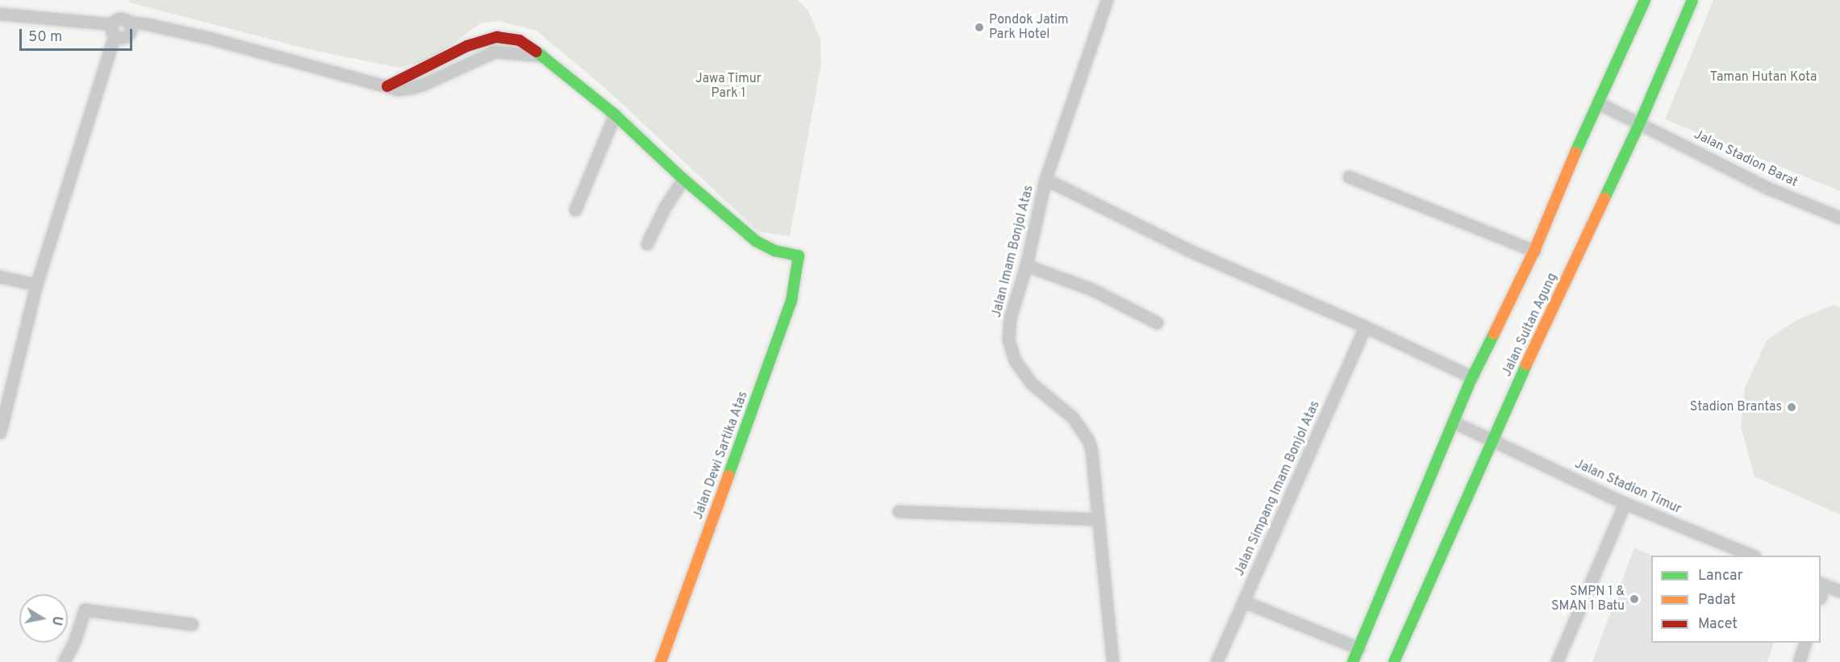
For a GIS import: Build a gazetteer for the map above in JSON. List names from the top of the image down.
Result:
{
  "streets": {
    "main road": ["Jalan Sultan Agung", "Jalan Dewi Sartika Atas"],
    "street": [
      "Jalan Stadion Barat",
      "Jalan Imam Bonjol Atas",
      "Jalan Stadion Timur",
      "Jalan Simpang Imam Bonjol Atas"
    ]
  },
  "crossings": [
    ["Jalan Stadion Barat", "Jalan Sultan Agung"],
    ["Jalan Sultan Agung", "Jalan Stadion Timur"]
  ],
  "parks": ["Taman Hutan Kota", "Jawa Timur Park 1"],
  "places": ["Pondok Jatim Park Hotel", "Stadion Brantas", "SMPN 1 & SMAN 1 Batu"],
  "legend": ["Lancar", "Padat", "Macet"],
  "scale_bar": "50 m",
  "north": "right"
}
